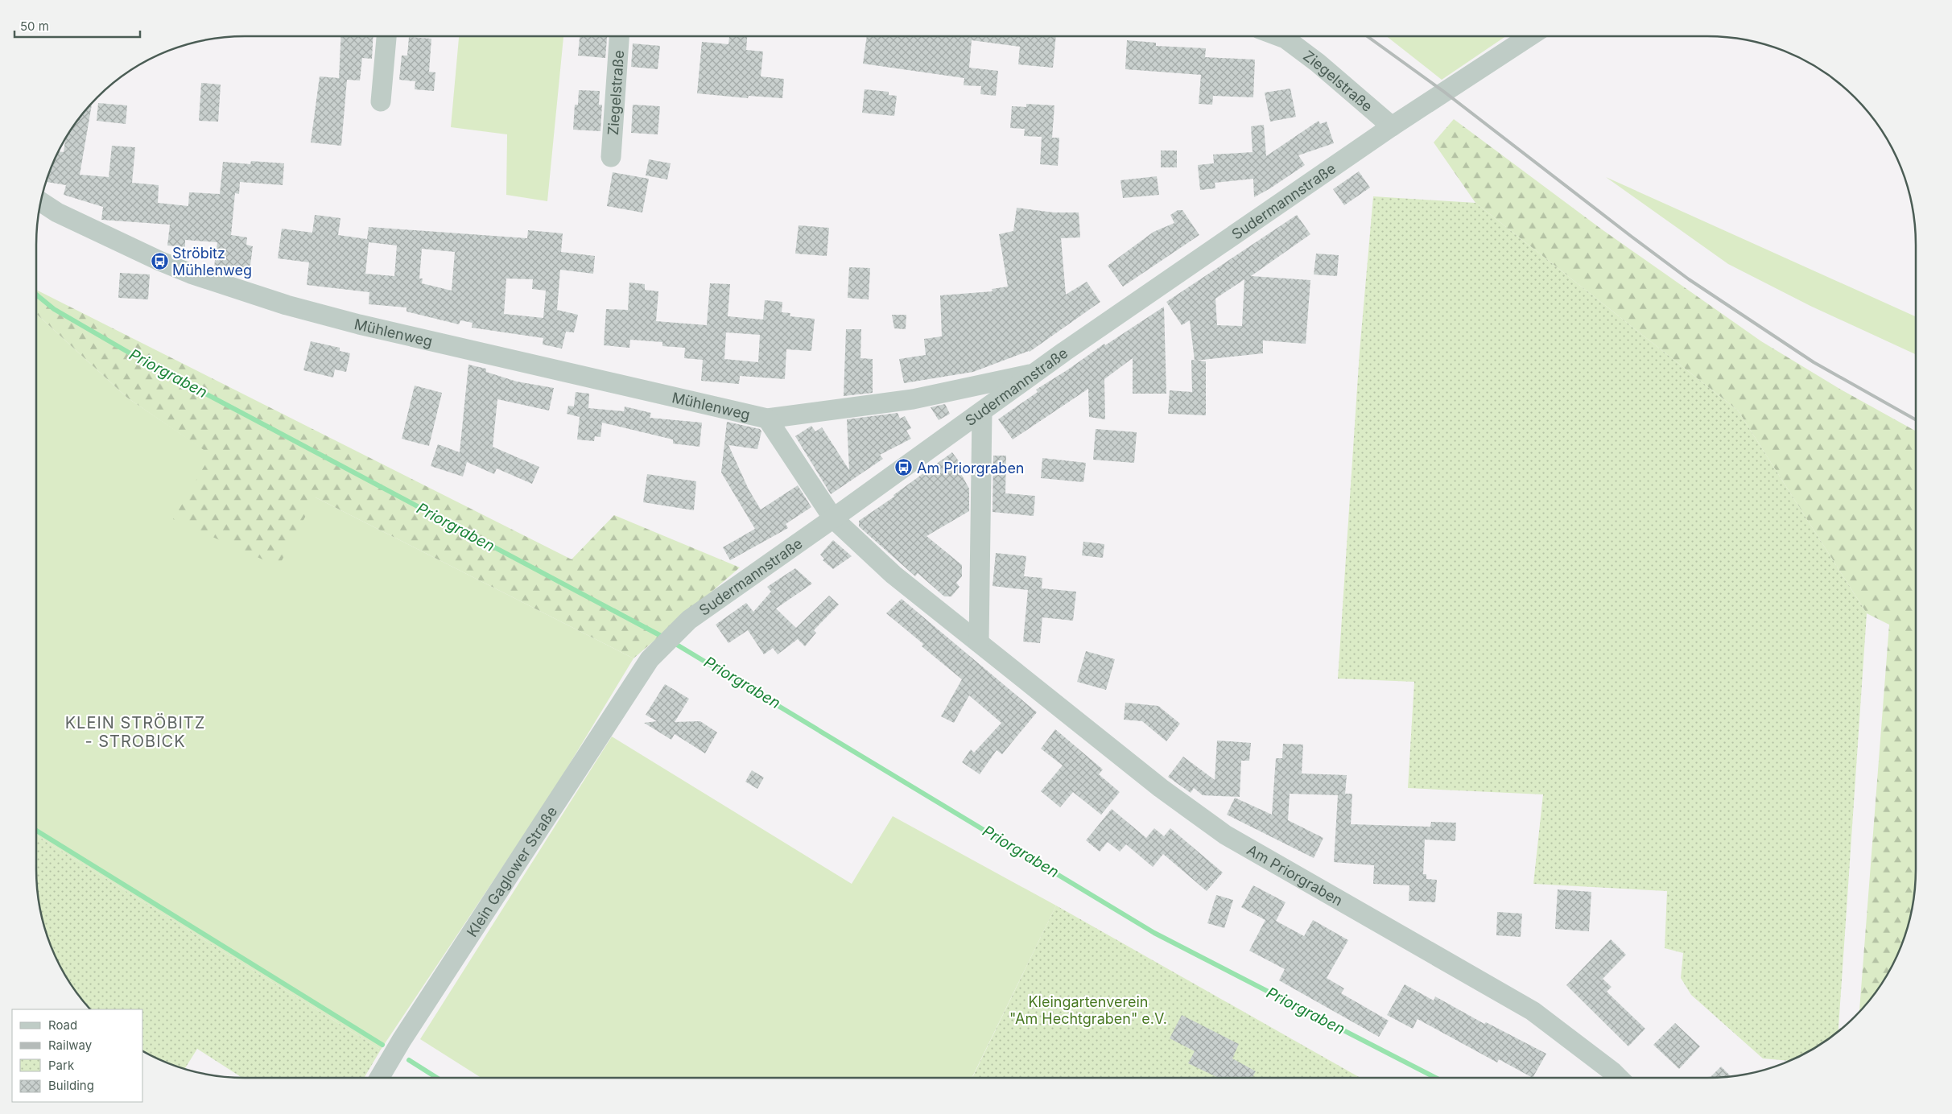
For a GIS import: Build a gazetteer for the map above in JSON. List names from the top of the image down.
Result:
{
  "streets": {
    "street": [
      "Ziegelstraße",
      "Sudermannstraße",
      "Mühlenweg",
      "Klein Gaglower Straße",
      "Am Priorgraben"
    ]
  },
  "crossings": [
    ["Ziegelstraße", "Sudermannstraße"],
    ["Sudermannstraße", "Mühlenweg"],
    ["Sudermannstraße", "Klein Gaglower Straße"],
    ["Sudermannstraße", "Am Priorgraben"],
    ["Mühlenweg", "Am Priorgraben"]
  ],
  "districts": ["KLEIN STRÖBITZ - STROBICK"],
  "water": ["Priorgraben"],
  "parks": ["Kleingartenverein \"Am Hechtgraben\" e.V."],
  "places": {
    "bus stop": ["Ströbitz Mühlenweg", "Am Priorgraben"]
  },
  "legend": [
    "Road",
    "Railway",
    "Park",
    "Building"
  ],
  "scale_bar": "50 m"
}
